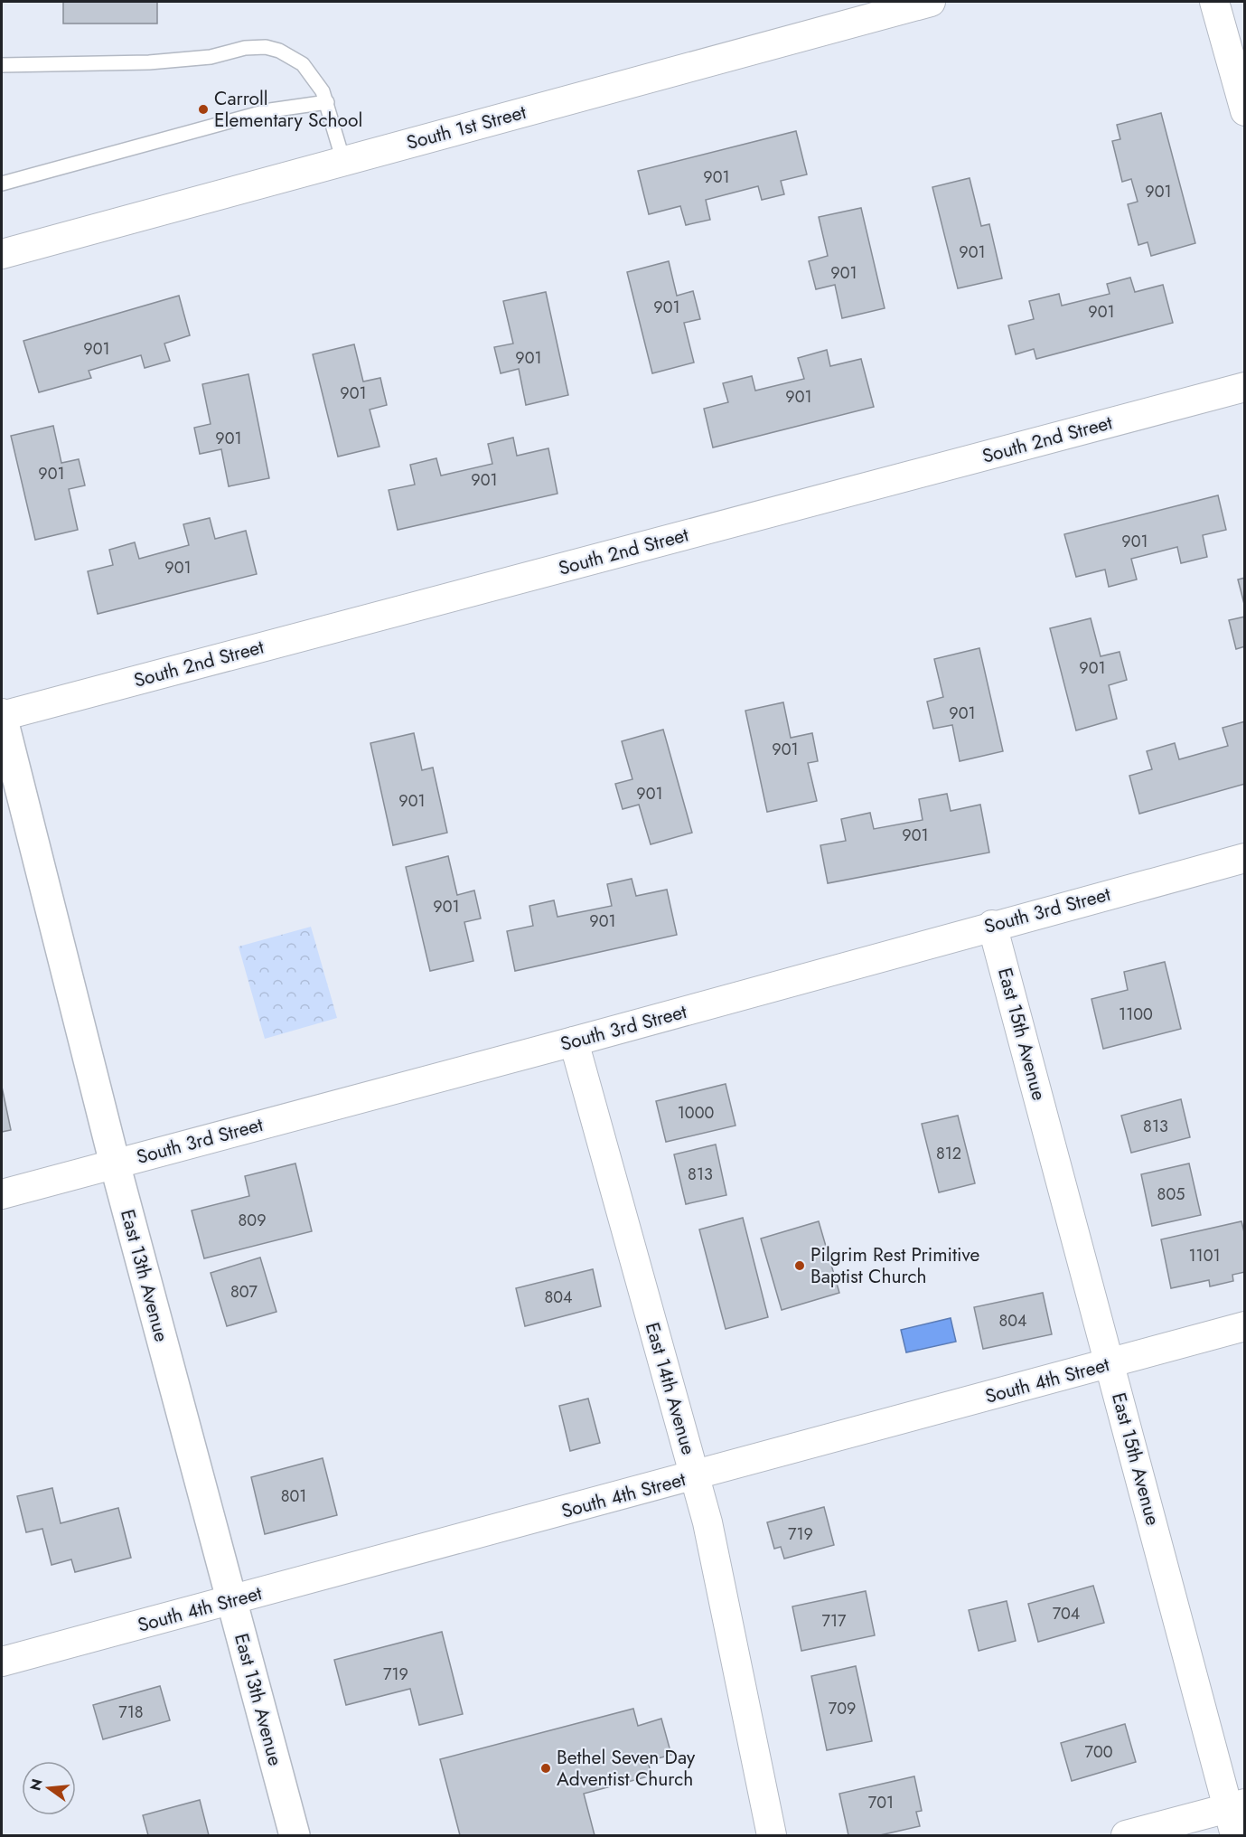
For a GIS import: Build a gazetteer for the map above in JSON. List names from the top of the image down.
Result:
{
  "streets": {
    "street": [
      "South 1st Street",
      "South 2nd Street",
      "South 3rd Street",
      "East 15th Avenue",
      "East 13th Avenue",
      "South 4th Street",
      "East 14th Avenue"
    ]
  },
  "crossings": [
    ["South 2nd Street", "East 13th Avenue"],
    ["South 3rd Street", "East 15th Avenue"],
    ["South 3rd Street", "East 13th Avenue"],
    ["South 3rd Street", "East 14th Avenue"],
    ["East 15th Avenue", "South 4th Street"],
    ["East 13th Avenue", "South 4th Street"],
    ["South 4th Street", "East 14th Avenue"]
  ],
  "places": ["Carroll Elementary School", "Pilgrim Rest Primitive Baptist Church", "Bethel Seven Day Adventist Church"],
  "house_numbers": [
    "901",
    "901",
    "901",
    "901",
    "901",
    "901",
    "901",
    "901",
    "901",
    "901",
    "901",
    "901",
    "901",
    "901",
    "901",
    "901",
    "901",
    "901",
    "901",
    "901",
    "901",
    "901",
    "901",
    "1100",
    "1000",
    "813",
    "812",
    "813",
    "805",
    "809",
    "1101",
    "807",
    "804",
    "804",
    "801",
    "719",
    "704",
    "717",
    "719",
    "709",
    "718",
    "700",
    "701"
  ],
  "north": "left"
}
